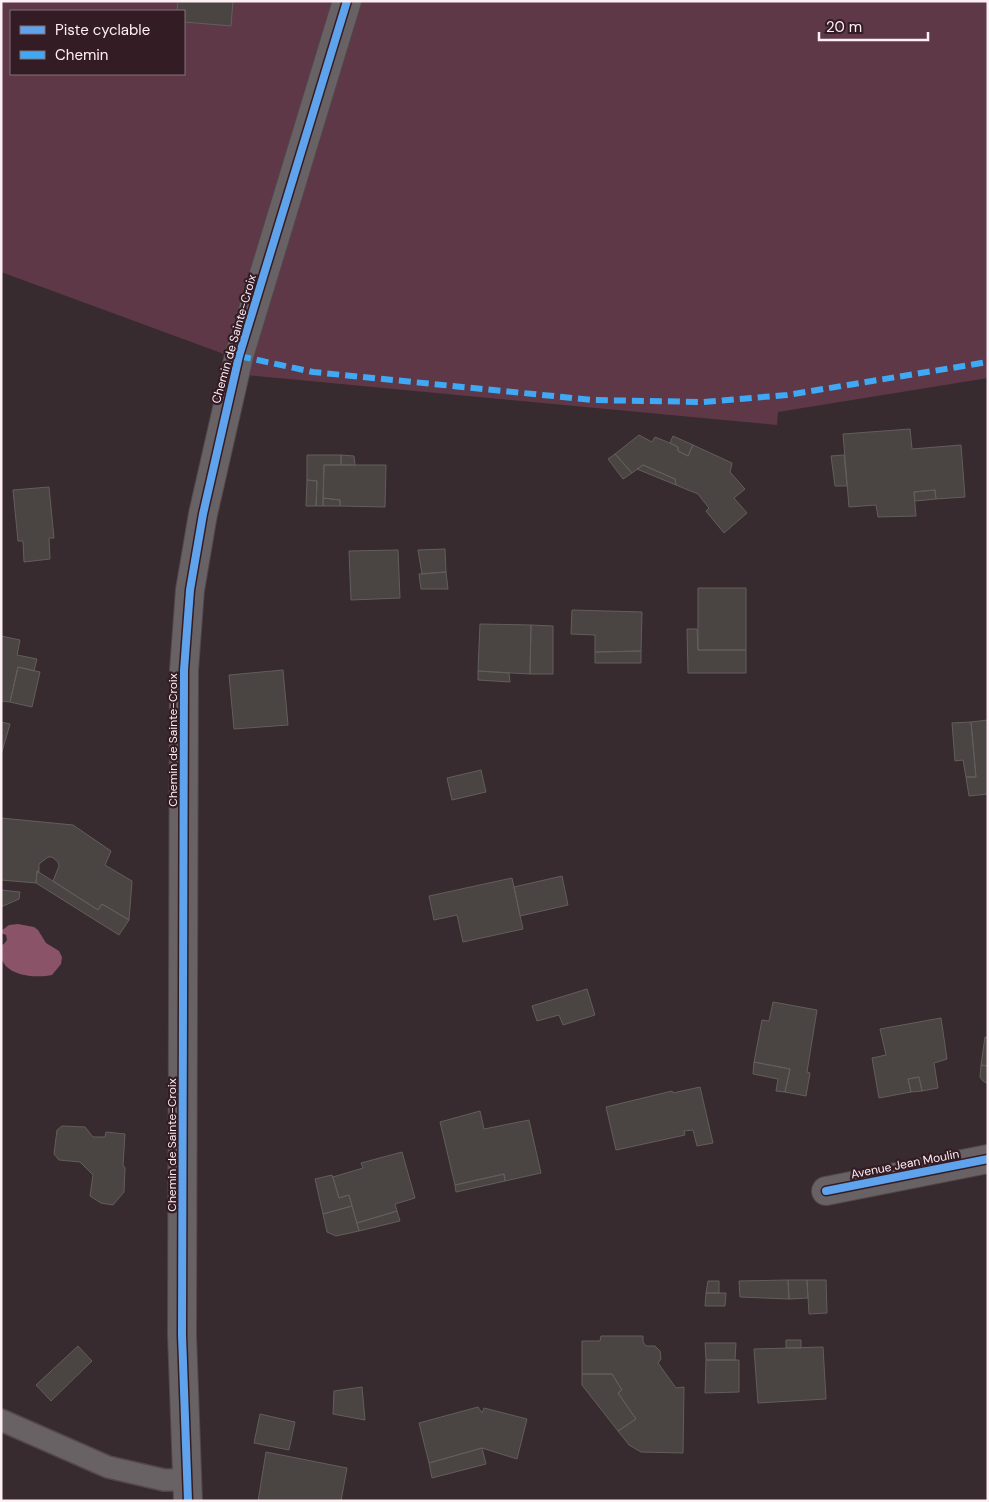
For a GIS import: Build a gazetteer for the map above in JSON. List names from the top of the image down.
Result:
{
  "streets": {
    "street": ["Chemin de Sainte-Croix", "Avenue Jean Moulin"]
  },
  "legend": ["Piste cyclable", "Chemin"],
  "scale_bar": "20 m"
}
